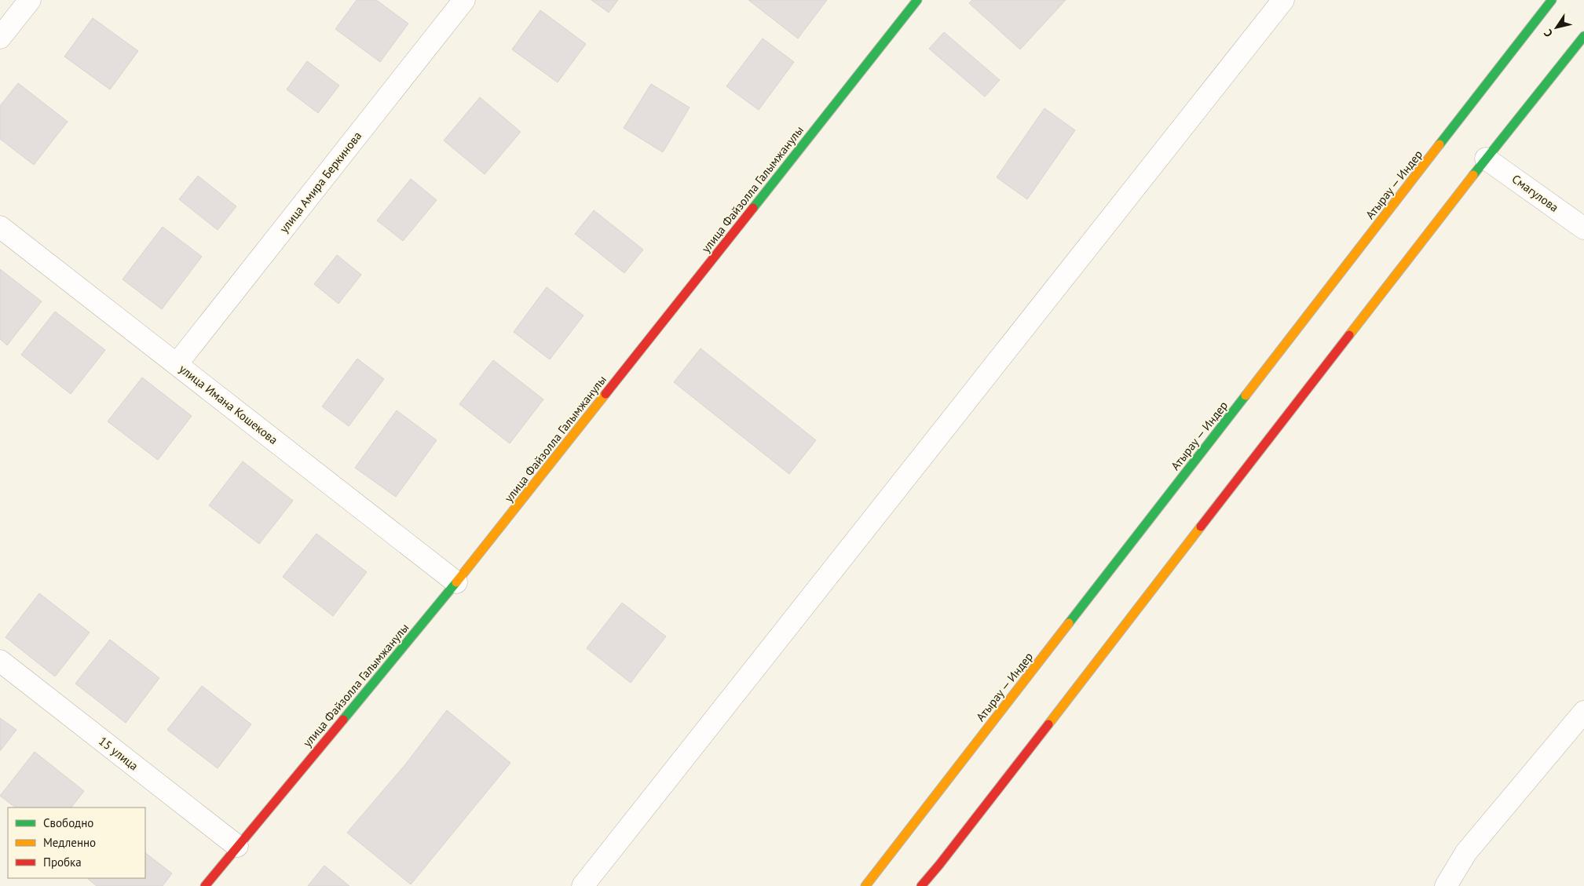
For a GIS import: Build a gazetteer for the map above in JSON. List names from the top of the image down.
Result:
{
  "streets": {
    "main road": ["Атырау — Индер", "улица Файзолла Галымжанулы"],
    "street": [
      "улица Амира Беркинова",
      "Смагулова",
      "улица Имана Кошекова",
      "15 улица"
    ]
  },
  "crossings": [
    ["улица Амира Беркинова", "улица Имана Кошекова"],
    ["улица Файзолла Галымжанулы", "улица Имана Кошекова"],
    ["улица Файзолла Галымжанулы", "15 улица"]
  ],
  "legend": ["Свободно", "Медленно", "Пробка"],
  "north": "bottom left"
}
